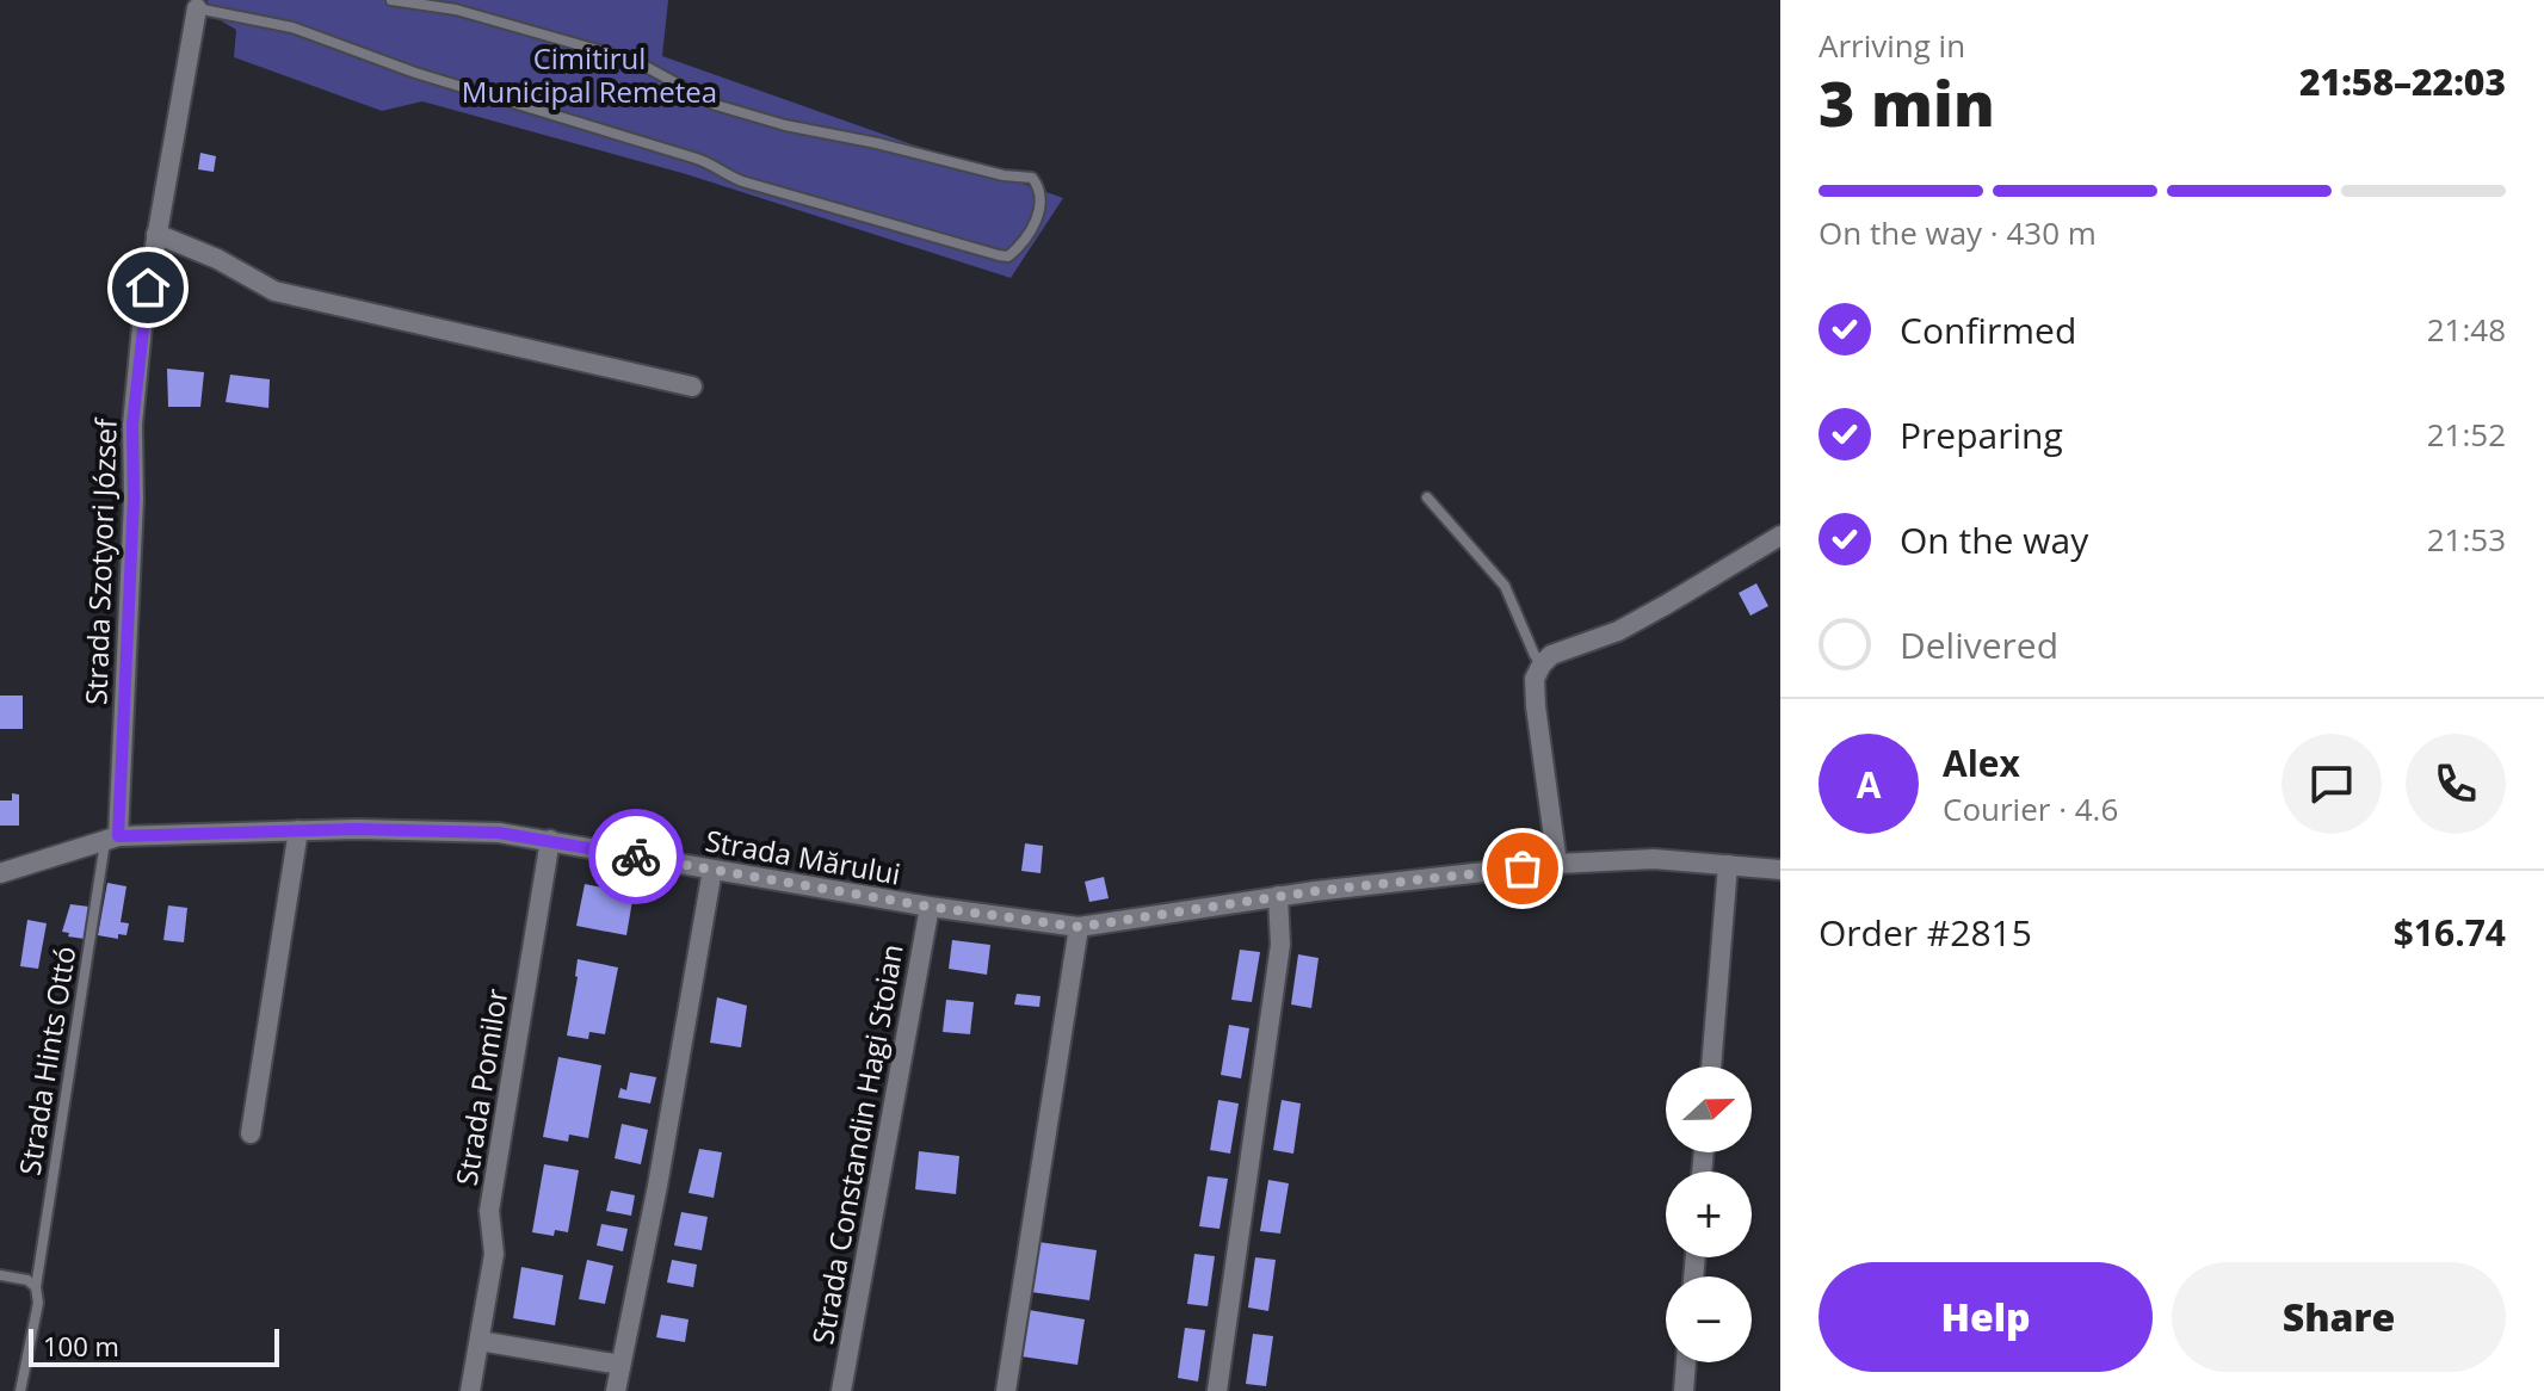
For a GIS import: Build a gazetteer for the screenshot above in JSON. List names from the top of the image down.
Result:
{
  "streets": {
    "street": [
      "Strada Szotyori József",
      "Strada Mărului",
      "Strada Pomilor",
      "Strada Constandin Hagi Stoian"
    ],
    "lane": ["Strada Hints Ottó"]
  },
  "crossings": [
    ["Strada Szotyori József", "Strada Mărului"],
    ["Strada Szotyori József", "Strada Hints Ottó"],
    ["Strada Mărului", "Strada Hints Ottó"],
    ["Strada Mărului", "Strada Pomilor"],
    ["Strada Mărului", "Strada Constandin Hagi Stoian"]
  ],
  "parks": ["Cimitirul Municipal Remetea"],
  "scale_bar": "100 m",
  "north": "right",
  "page": {
    "heading": ["3 min", "Arriving in", "21:58–22:03"],
    "panel": [
      "Alex",
      "Courier · 4.6",
      "Order #2815",
      "$16.74"
    ],
    "bar": "On the way · 430 m",
    "list": [
      ["Confirmed", "21:48"],
      ["Preparing", "21:52"],
      ["On the way", "21:53"],
      "Delivered"
    ],
    "round": "A",
    "map_buttons": ["+", "−"],
    "buttons": ["Help", "Share"],
    "scale": "100 m"
  }
}
